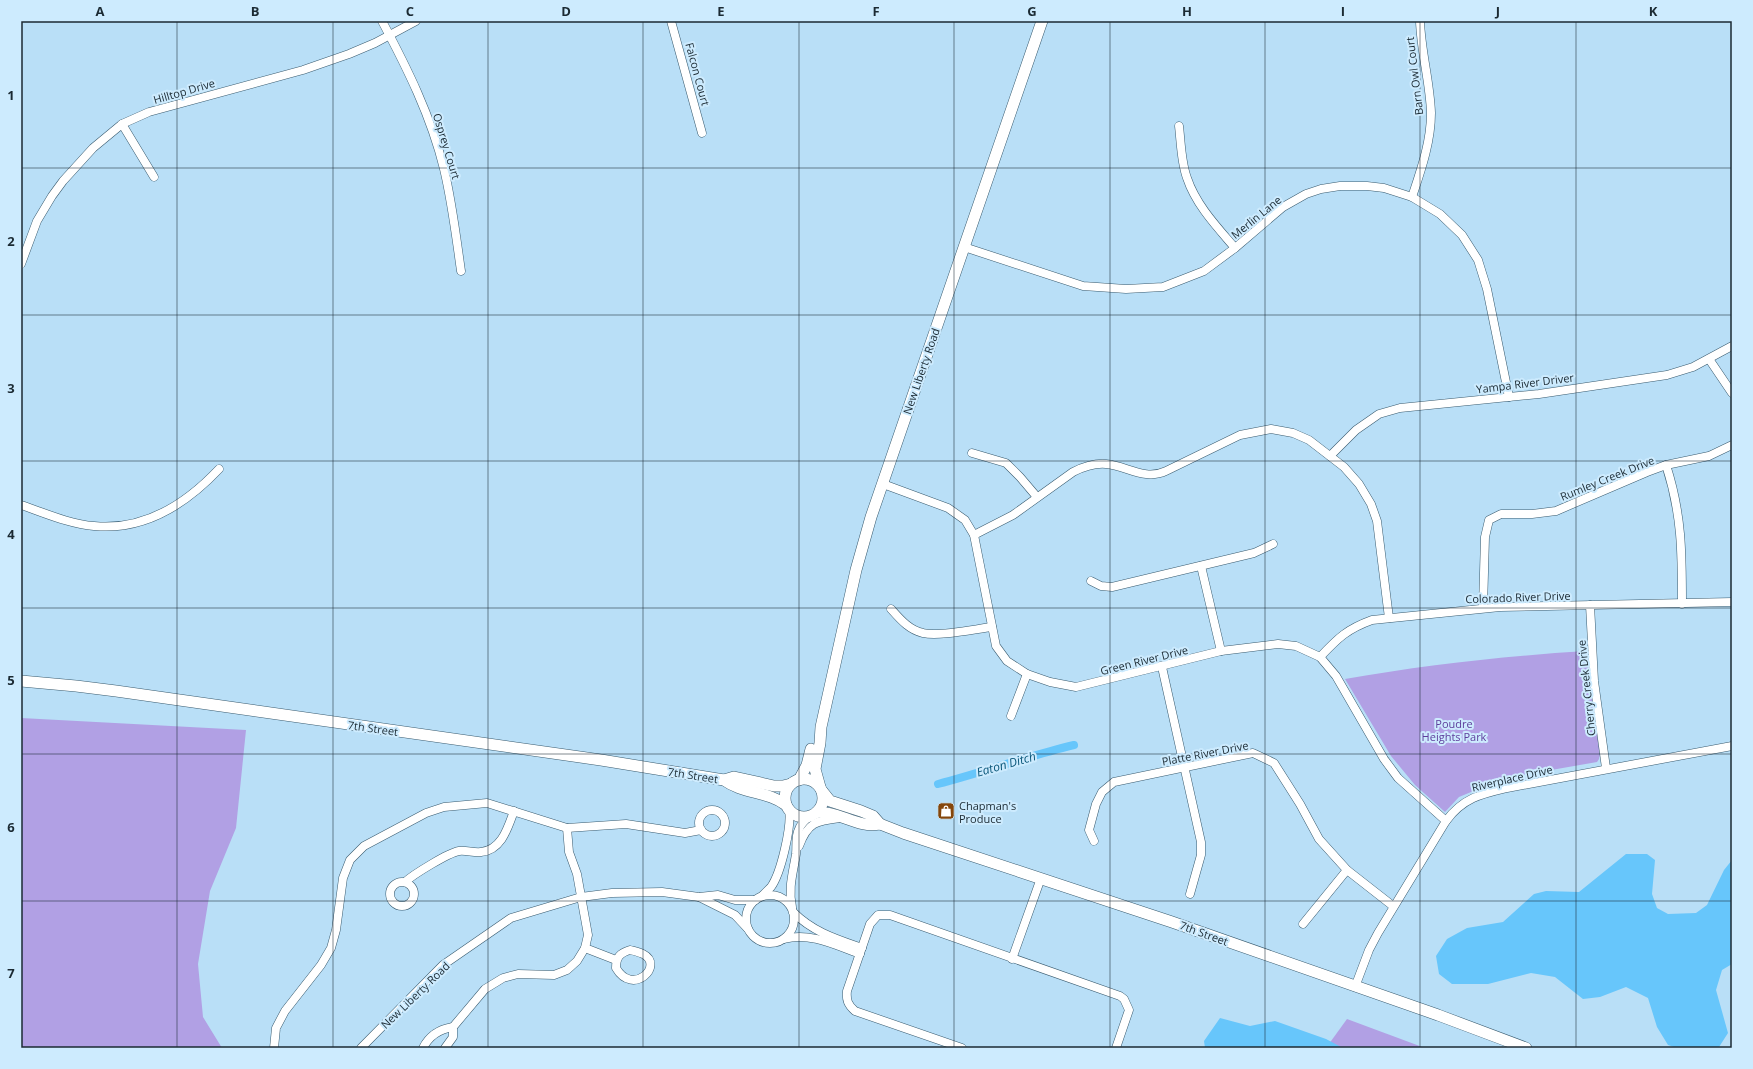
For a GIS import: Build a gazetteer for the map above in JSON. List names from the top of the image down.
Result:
{
  "streets": {
    "street": [
      "Falcon Court",
      "Barn Owl Court",
      "Hilltop Drive",
      "Osprey Court",
      "Merlin Lane",
      "New Liberty Road",
      "Yampa River Driver",
      "Rumley Creek Drive",
      "Colorado River Drive",
      "Green River Drive",
      "Cherry Creek Drive",
      "7th Street",
      "Platte River Drive",
      "Riverplace Drive"
    ]
  },
  "crossings": [
    ["Barn Owl Court", "Merlin Lane"],
    ["Hilltop Drive", "Osprey Court"],
    ["Merlin Lane", "New Liberty Road"],
    ["Merlin Lane", "Yampa River Driver"],
    ["New Liberty Road", "Green River Drive"],
    ["New Liberty Road", "7th Street"],
    ["Rumley Creek Drive", "Colorado River Drive"],
    ["Colorado River Drive", "Green River Drive"],
    ["Colorado River Drive", "Cherry Creek Drive"],
    ["Green River Drive", "Riverplace Drive"],
    ["Cherry Creek Drive", "Riverplace Drive"],
    ["7th Street", "Riverplace Drive"],
    ["Platte River Drive", "Riverplace Drive"]
  ],
  "water": ["Eaton Ditch"],
  "parks": ["Poudre Heights Park"],
  "places": {
    "shop": ["Chapman's Produce"]
  },
  "grid": {
    "columns": [
      "A",
      "B",
      "C",
      "D",
      "E",
      "F",
      "G",
      "H",
      "I",
      "J",
      "K"
    ],
    "rows": [
      "1",
      "2",
      "3",
      "4",
      "5",
      "6",
      "7"
    ]
  }
}
